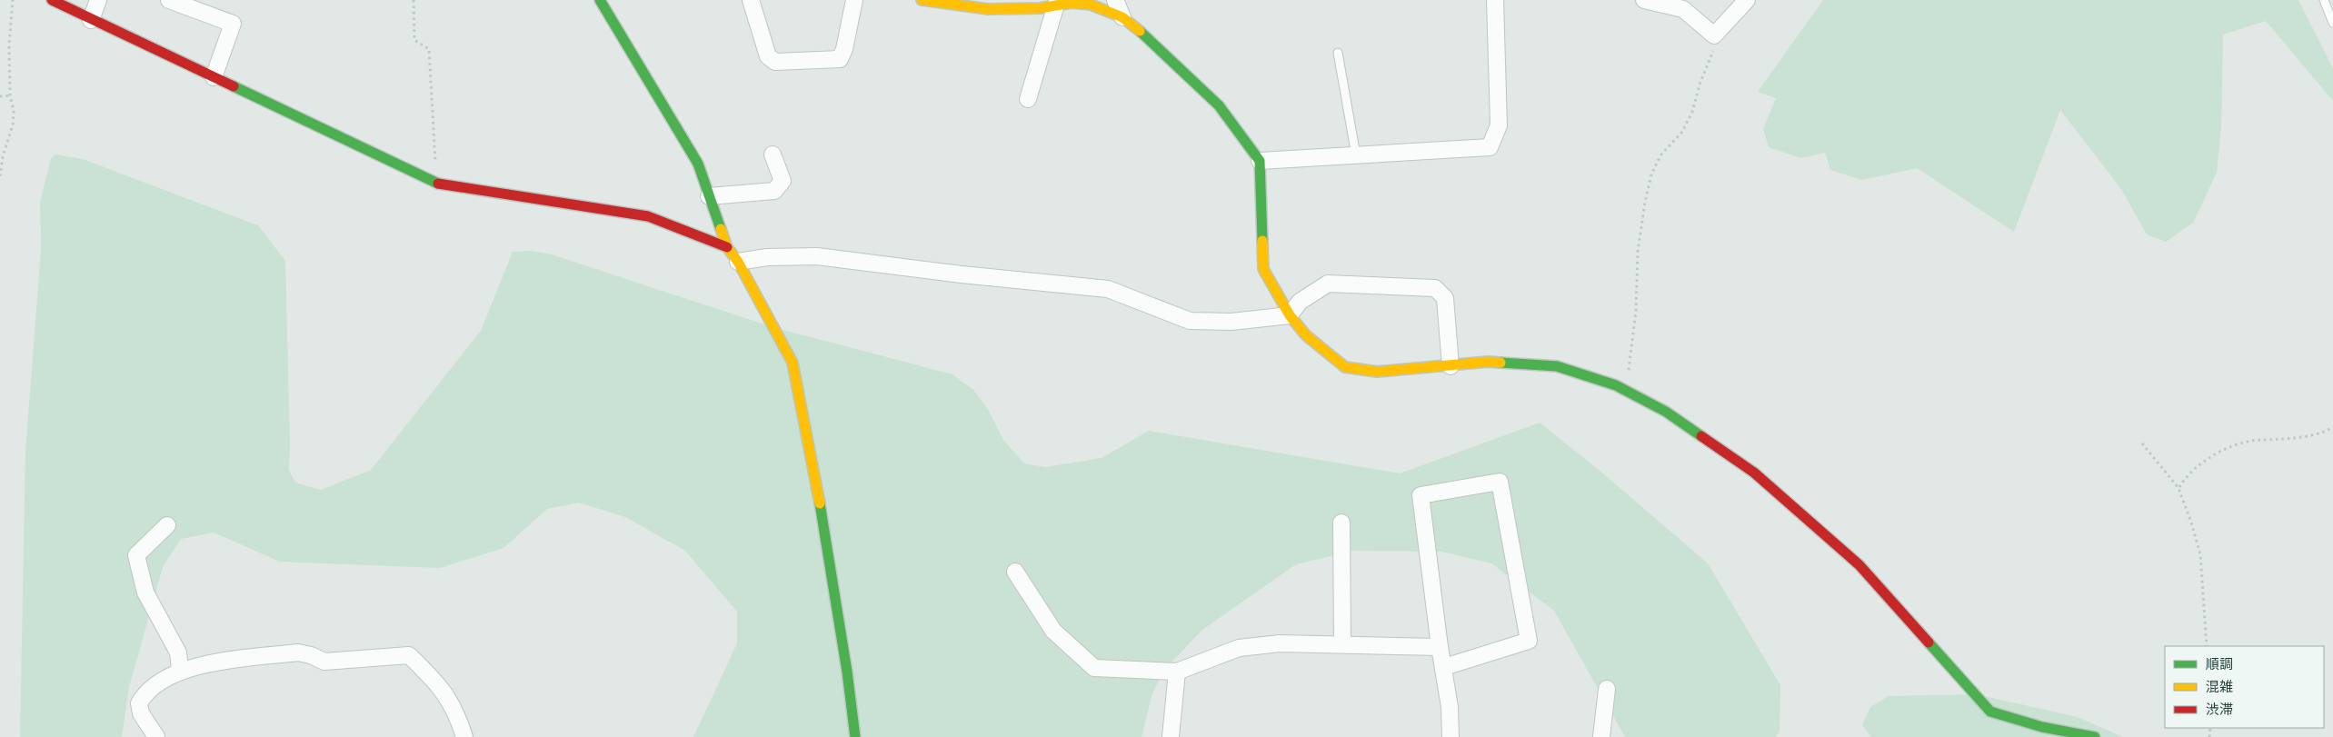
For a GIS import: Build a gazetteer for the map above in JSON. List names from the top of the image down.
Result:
{
  "legend": ["順調", "混雑", "渋滞"]
}
